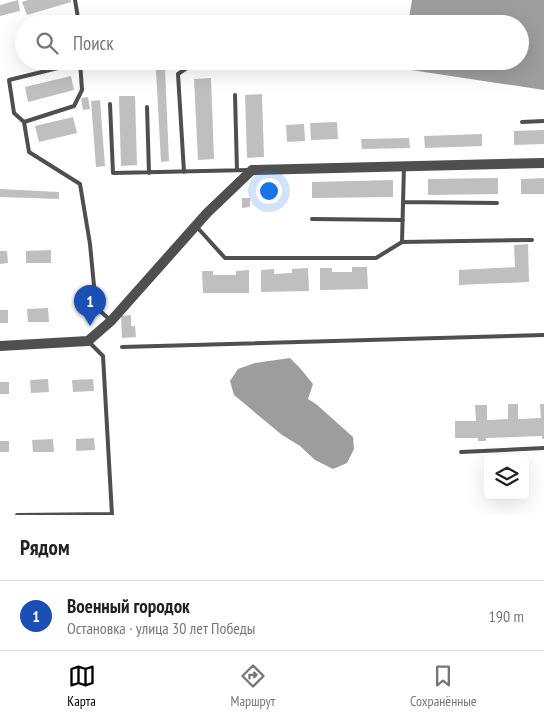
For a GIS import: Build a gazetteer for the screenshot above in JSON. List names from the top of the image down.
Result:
{
  "page": {
    "search": "Поиск",
    "pins": "1",
    "heading": "Рядом",
    "list": [
      {
        "mark": "1",
        "name": "Военный городок",
        "note": "Остановка · улица 30 лет Победы",
        "value": "190 m"
      }
    ],
    "nav": ["Карта", "Маршрут", "Сохранённые"]
  }
}
